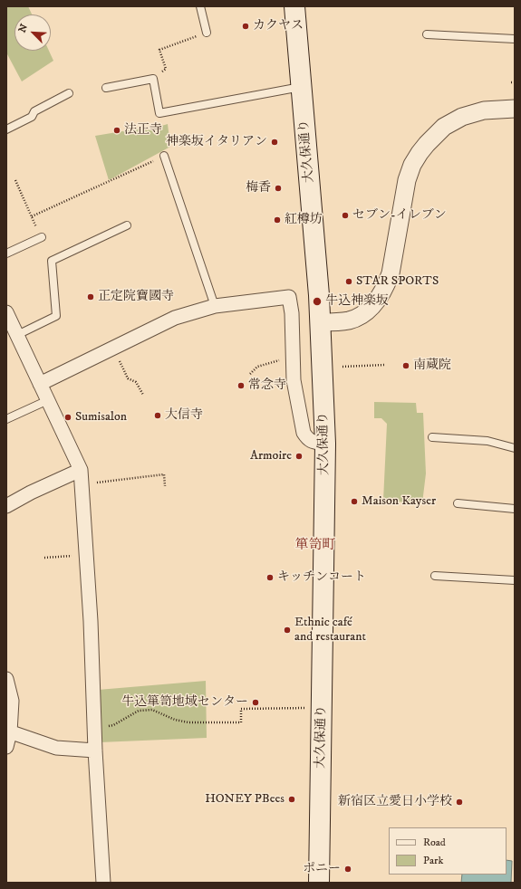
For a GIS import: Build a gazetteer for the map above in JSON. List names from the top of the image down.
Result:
{
  "streets": {
    "main road": ["大久保通り"]
  },
  "districts": ["箪笥町"],
  "places": [
    "カクヤス",
    "法正寺",
    "神楽坂イタリアン",
    "梅香",
    "セブン-イレブン",
    "紅樽坊",
    "STAR SPORTS",
    "正定院寶國寺",
    "牛込神楽坂",
    "南蔵院",
    "常念寺",
    "大信寺",
    "Sumisalon",
    "Armoire",
    "Maison Kayser",
    "キッチンコート",
    "Ethnic café and restaurant",
    "牛込箪笥地域センター",
    "HONEY PBees",
    "新宿区立愛日小学校",
    "ポニー"
  ],
  "legend": ["Road", "Park"],
  "north": "top left"
}
